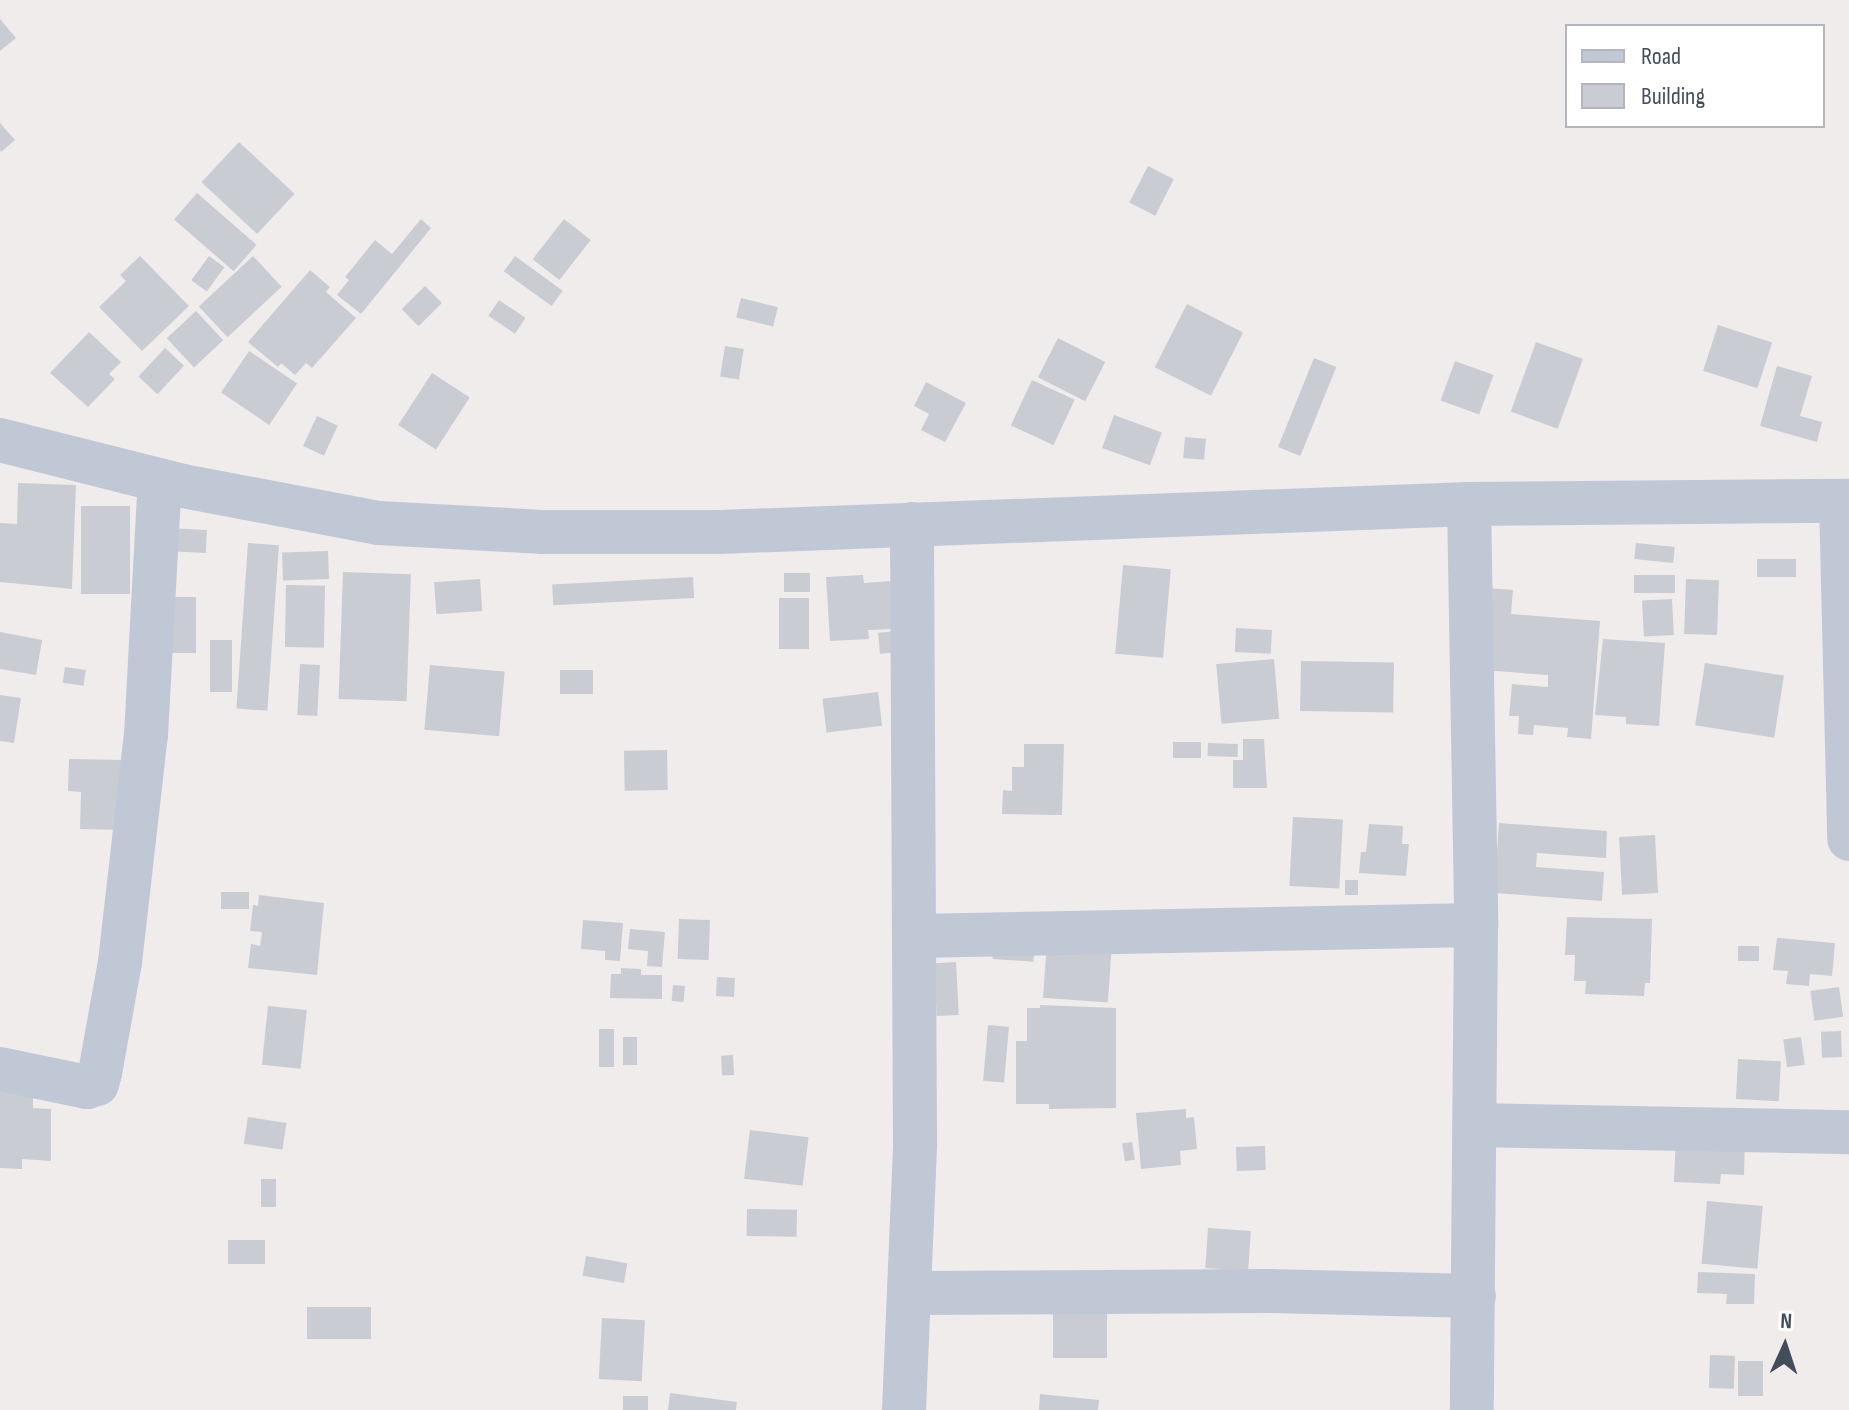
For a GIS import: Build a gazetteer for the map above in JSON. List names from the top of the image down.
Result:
{
  "legend": ["Road", "Building"],
  "north": "top"
}
